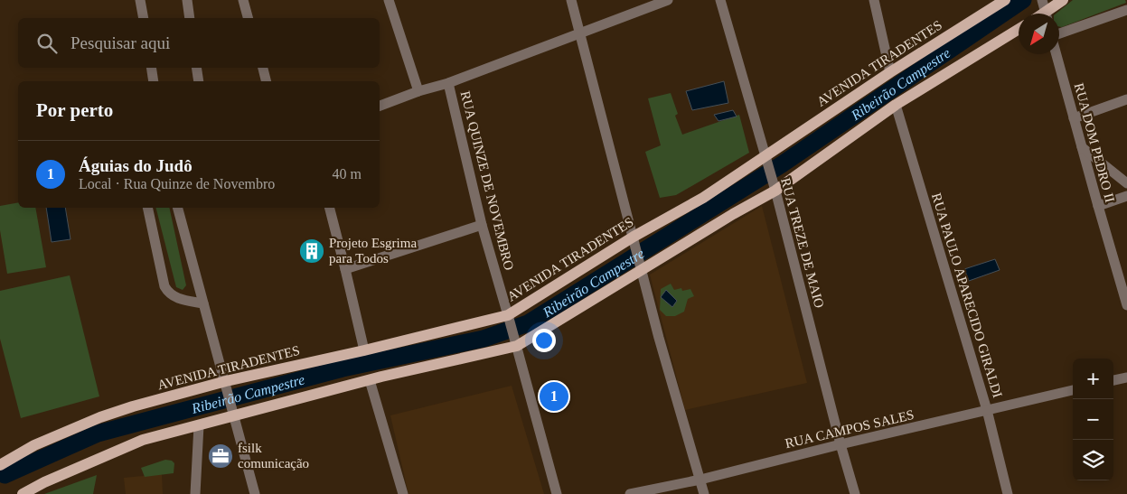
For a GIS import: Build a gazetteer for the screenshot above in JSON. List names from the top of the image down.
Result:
{
  "streets": {
    "main road": ["AVENIDA TIRADENTES"],
    "street": [
      "RUA DOM PEDRO II",
      "RUA QUINZE DE NOVEMBRO",
      "RUA TREZE DE MAIO",
      "RUA PAULO APARECIDO GIRALDI",
      "RUA CAMPOS SALES"
    ]
  },
  "crossings": [
    ["AVENIDA TIRADENTES", "RUA QUINZE DE NOVEMBRO"],
    ["AVENIDA TIRADENTES", "RUA TREZE DE MAIO"],
    ["RUA TREZE DE MAIO", "RUA CAMPOS SALES"],
    ["RUA PAULO APARECIDO GIRALDI", "RUA CAMPOS SALES"]
  ],
  "water": ["Ribeirão Campestre"],
  "places": {
    "building": ["Projeto Esgrima para Todos"],
    "office": ["fsilk comunicação"]
  },
  "north": "bottom left",
  "page": {
    "search": "Pesquisar aqui",
    "heading": "Por perto",
    "list": [
      {
        "mark": "1",
        "name": "Águias do Judô",
        "note": "Local · Rua Quinze de Novembro",
        "value": "40 m"
      }
    ],
    "map_buttons": ["+", "−"],
    "pins": "1"
  }
}
